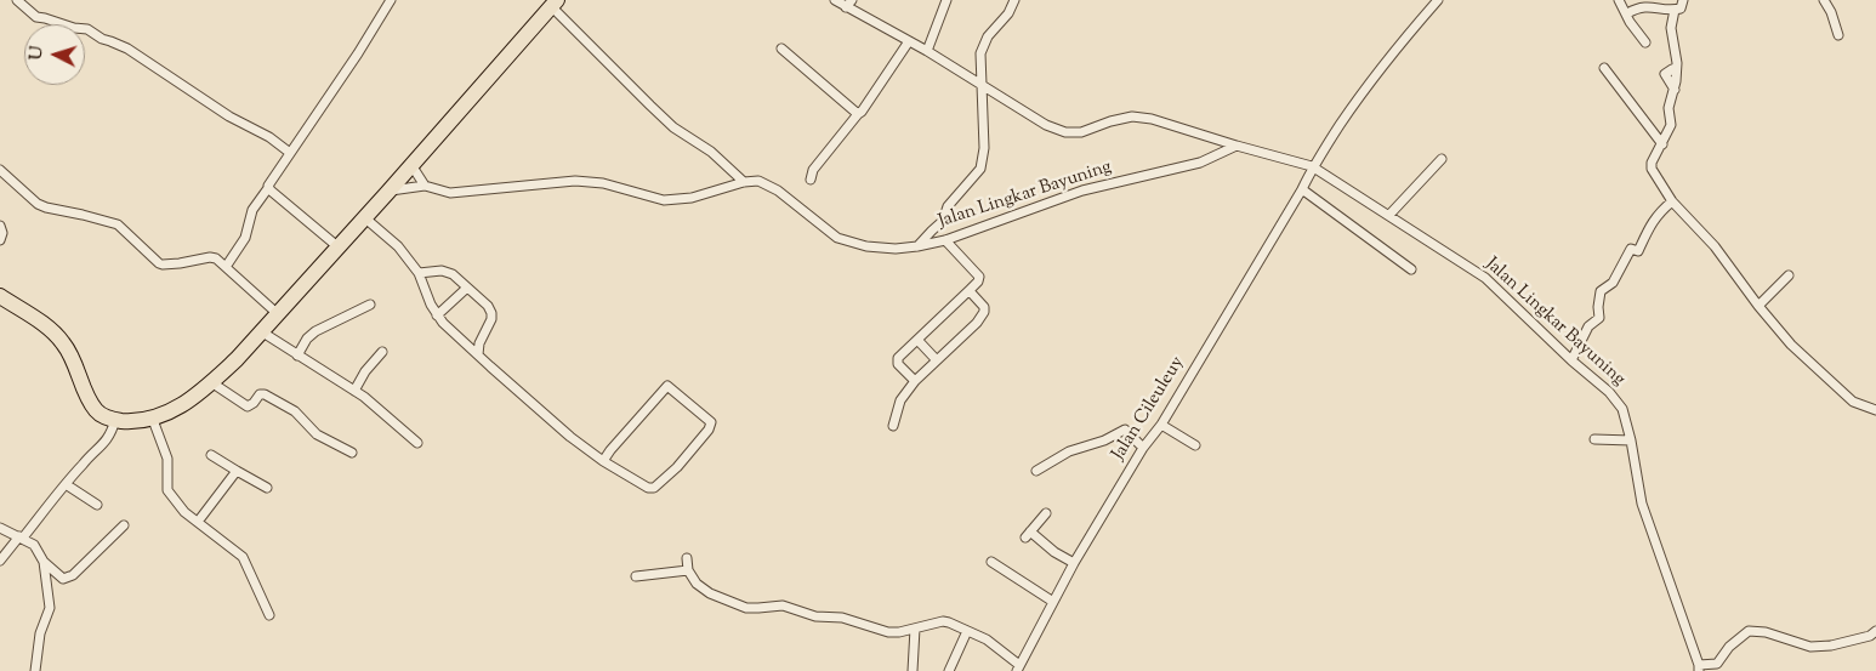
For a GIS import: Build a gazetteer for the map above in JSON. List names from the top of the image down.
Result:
{
  "streets": {
    "street": ["Jalan Lingkar Bayuning", "Jalan Cileuleuy"]
  },
  "crossings": [
    ["Jalan Lingkar Bayuning", "Jalan Cileuleuy"]
  ],
  "north": "left"
}
